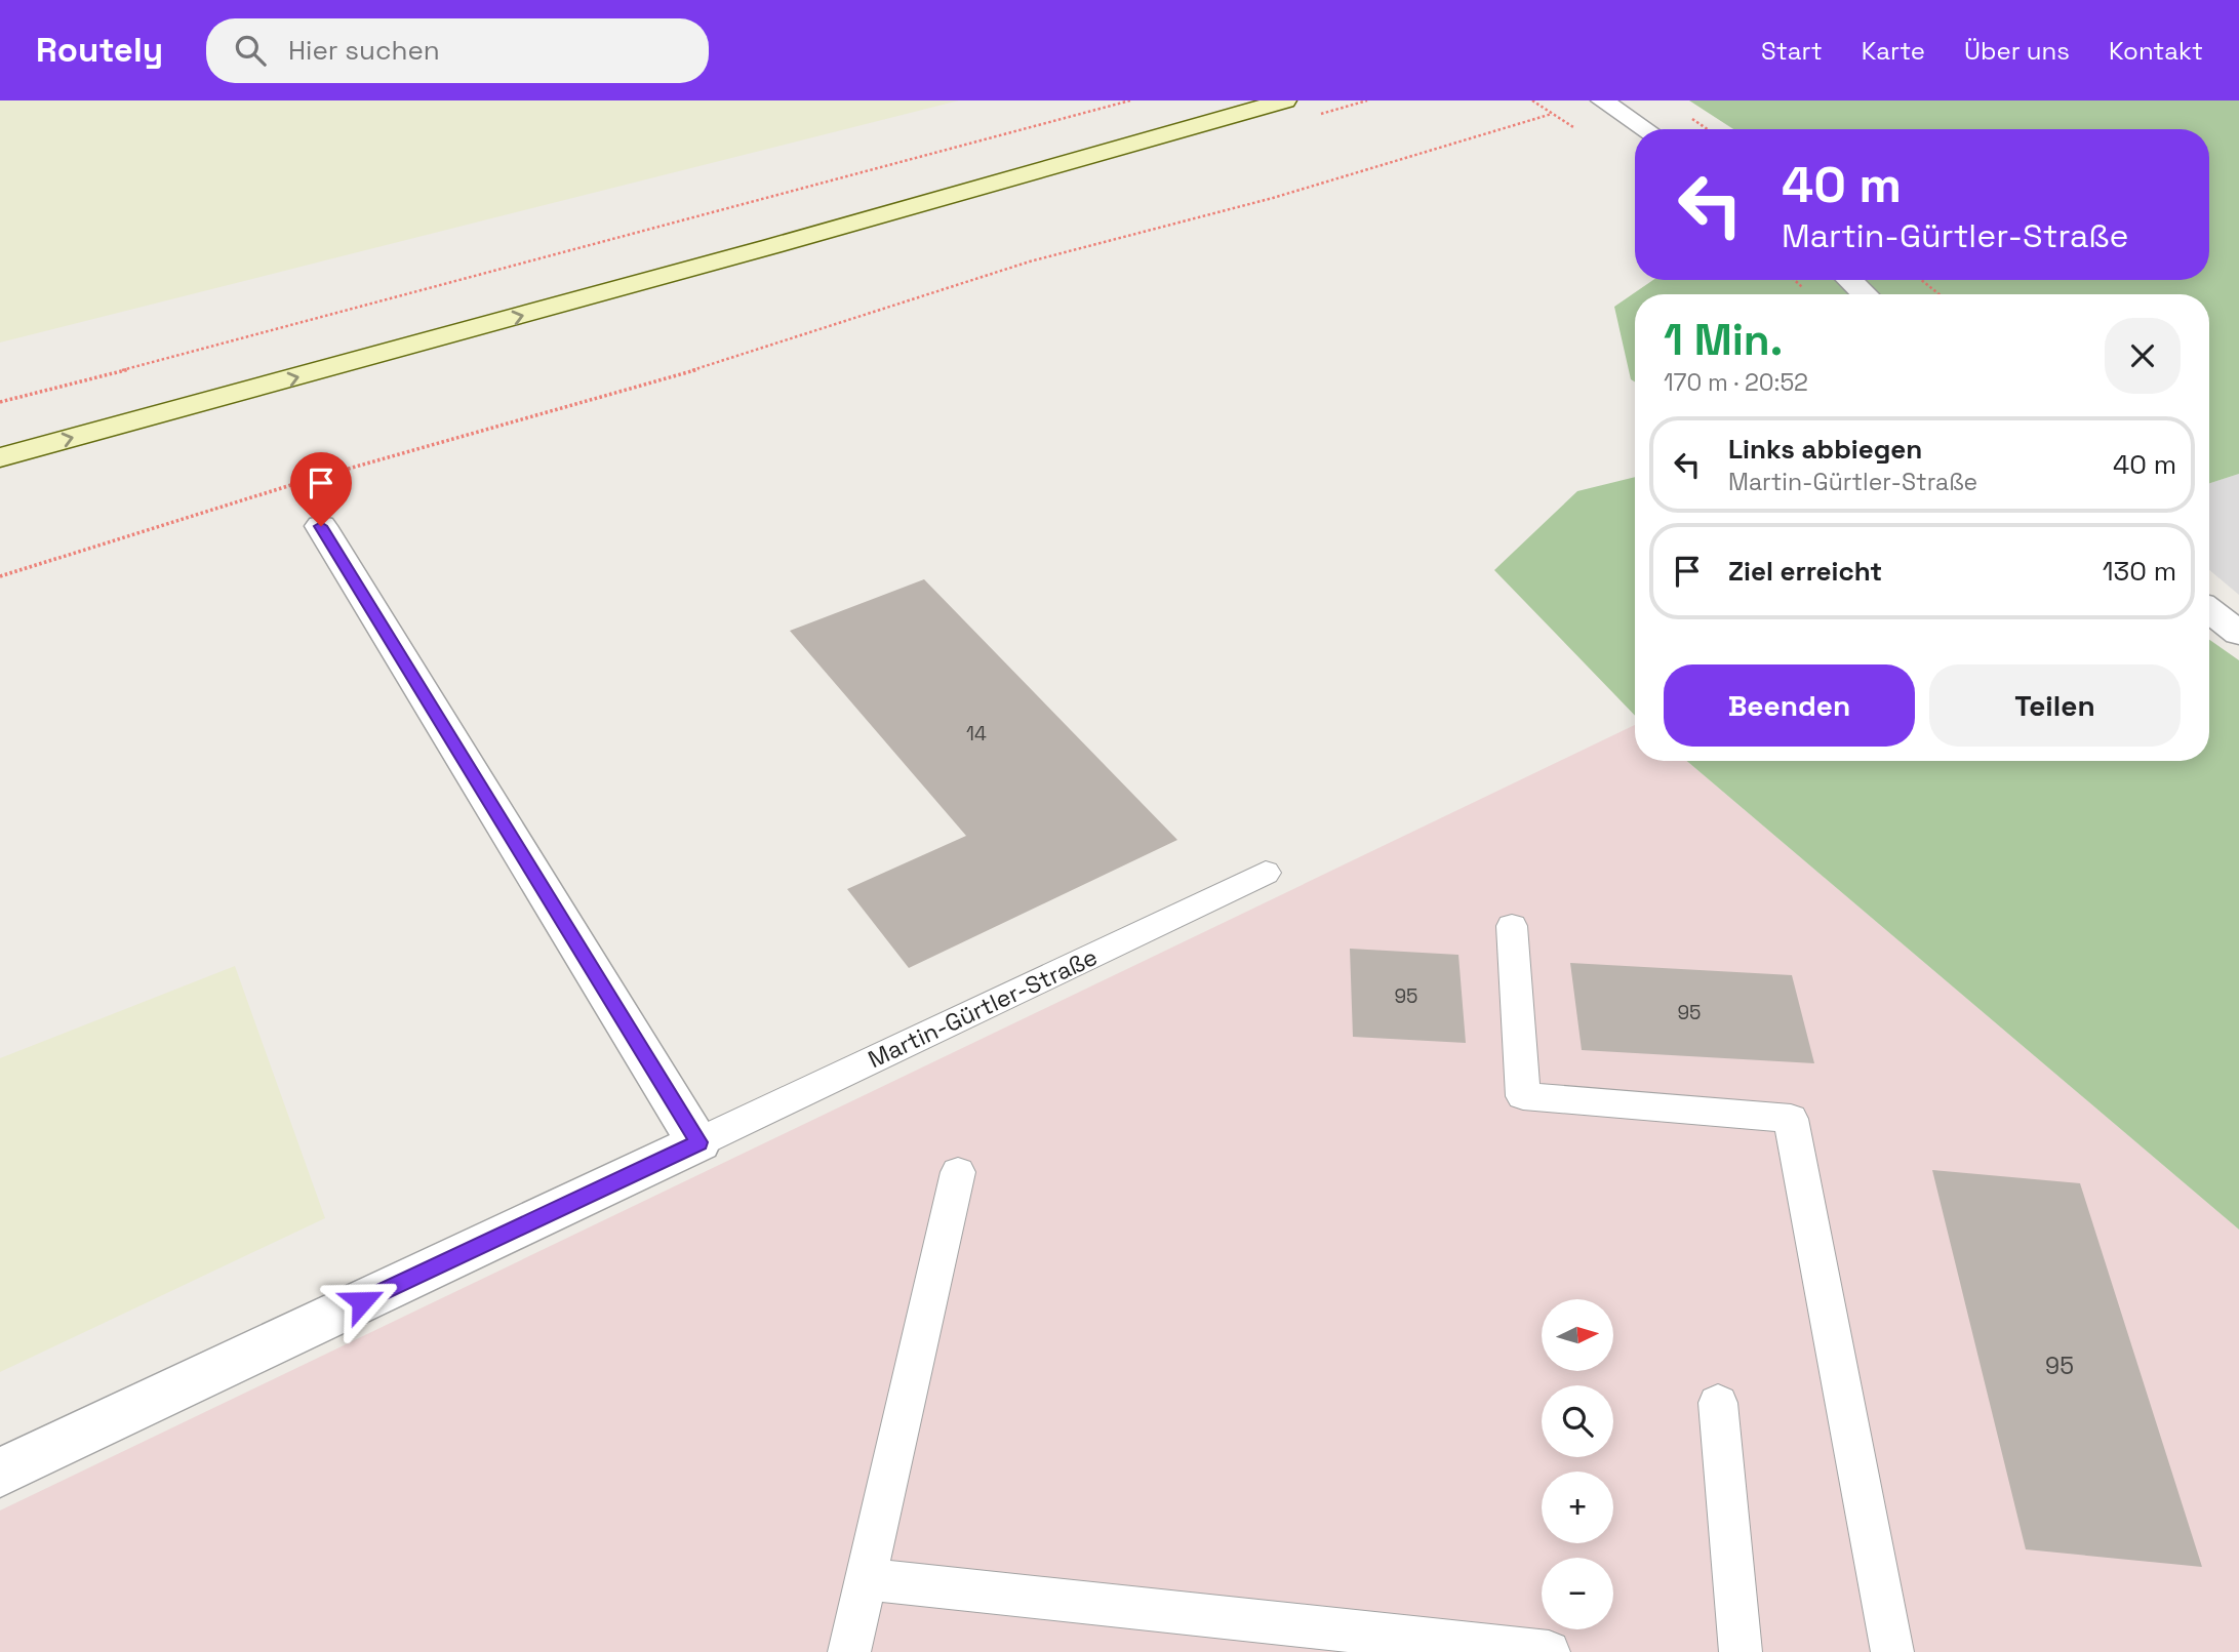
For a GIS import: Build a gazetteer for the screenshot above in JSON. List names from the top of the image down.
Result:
{
  "streets": {
    "street": ["Martin-Gürtler-Straße"]
  },
  "house_numbers": [
    "14",
    "95",
    "95",
    "95"
  ],
  "north": "right",
  "page": {
    "header": "Routely",
    "search": "Hier suchen",
    "nav": [
      "Start",
      "Karte",
      "Über uns",
      "Kontakt"
    ],
    "turn": ["40 m", "Martin-Gürtler-Straße"],
    "heading": ["1 Min.", "170 m · 20:52"],
    "list": [
      {
        "name": "Links abbiegen",
        "note": "Martin-Gürtler-Straße",
        "value": "40 m"
      },
      {
        "name": "Ziel erreicht",
        "value": "130 m"
      }
    ],
    "buttons": ["Beenden", "Teilen"],
    "map_buttons": ["+", "−"]
  }
}
